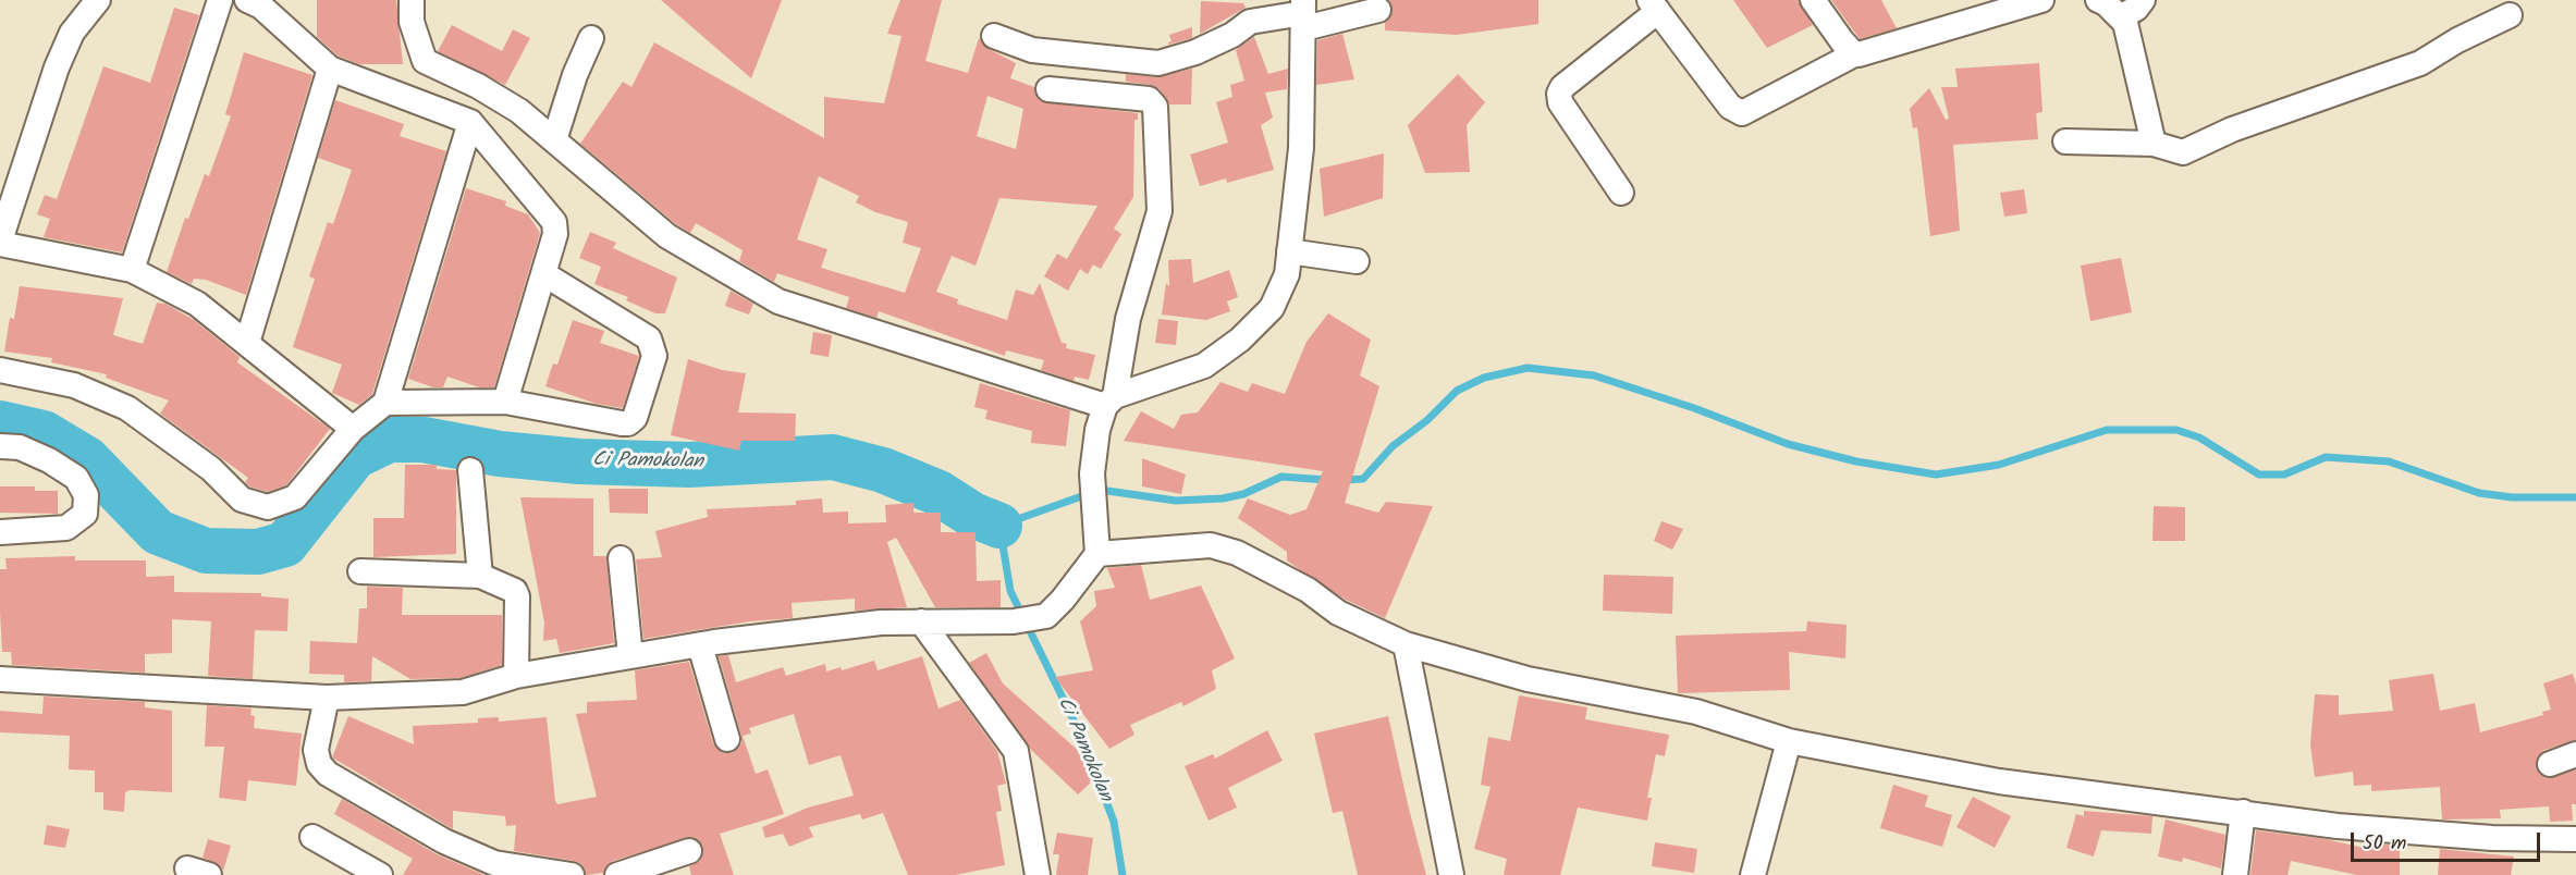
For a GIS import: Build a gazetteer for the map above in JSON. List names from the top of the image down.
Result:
{
  "water": ["Ci Pamokolan"],
  "scale_bar": "50 m"
}
